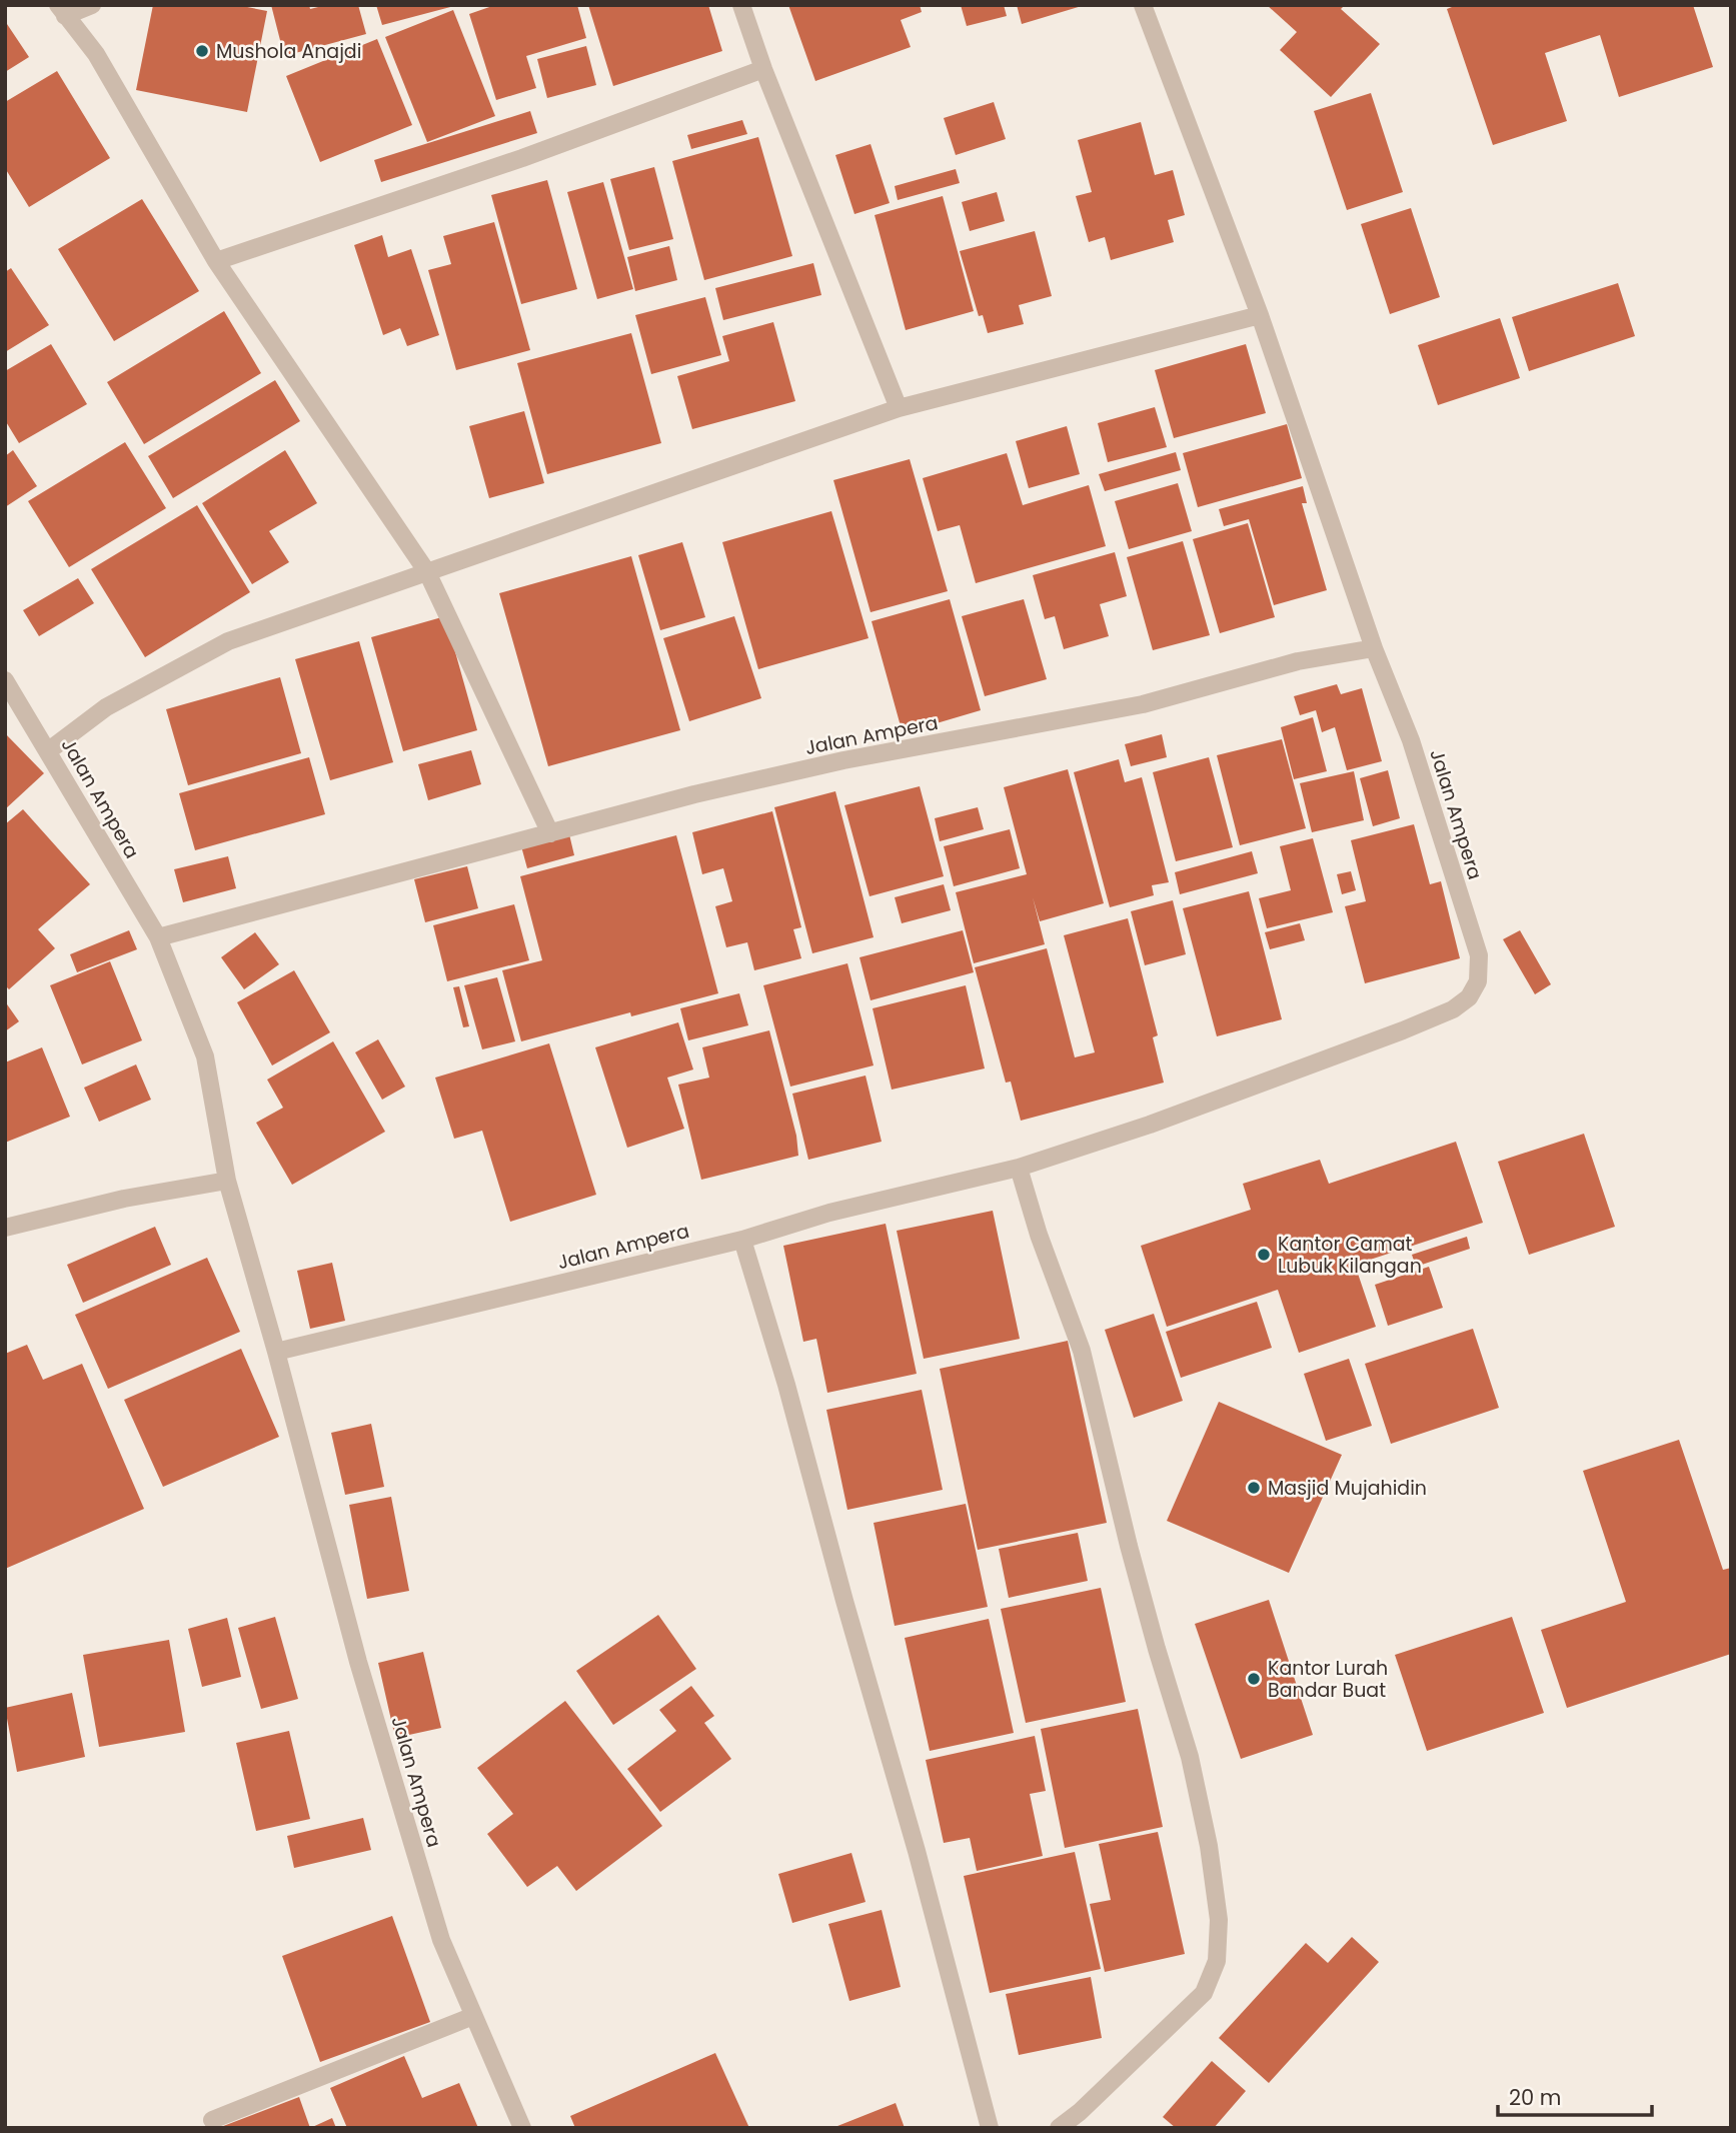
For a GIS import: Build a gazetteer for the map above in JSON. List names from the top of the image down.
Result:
{
  "streets": {
    "street": ["Jalan Ampera"]
  },
  "places": [
    "Mushola Anajdi",
    "Kantor Camat Lubuk Kilangan",
    "Masjid Mujahidin",
    "Kantor Lurah Bandar Buat"
  ],
  "scale_bar": "20 m"
}
